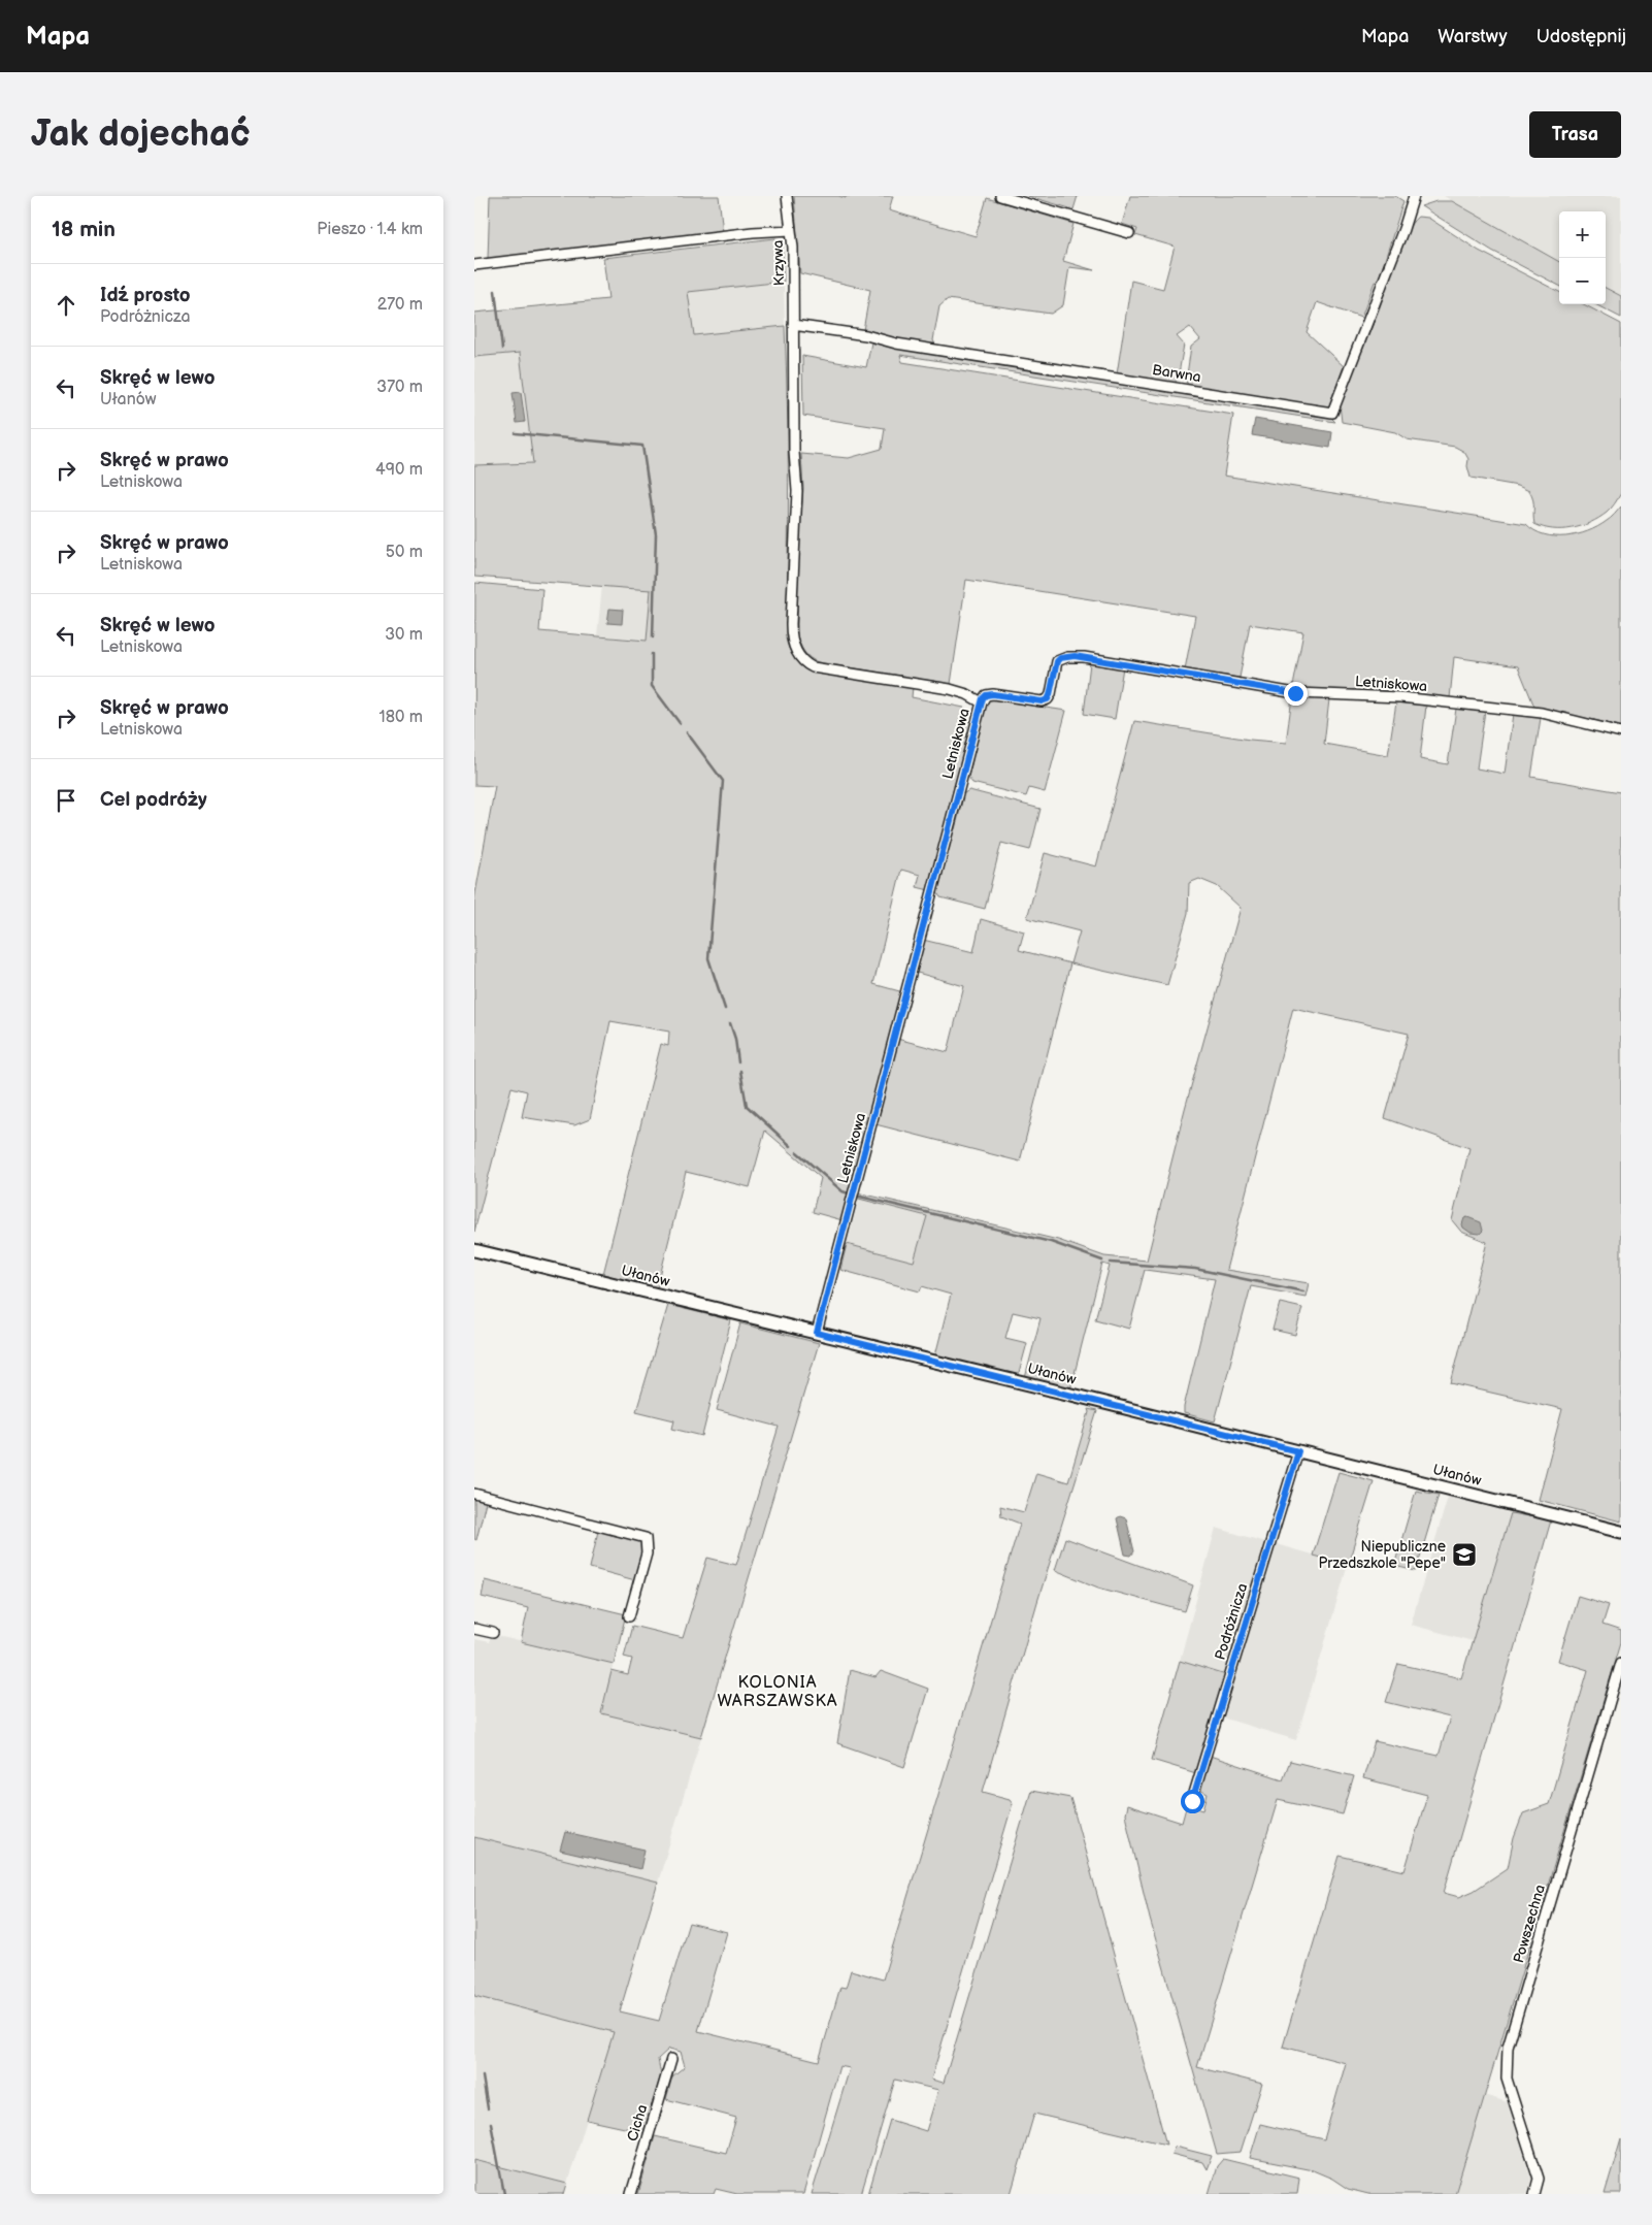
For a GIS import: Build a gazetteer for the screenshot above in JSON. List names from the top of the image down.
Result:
{
  "streets": {
    "street": [
      "Krzywa",
      "Barwna",
      "Letniskowa",
      "Ułanów",
      "Podróżnicza",
      "Powszechna",
      "Cicha"
    ]
  },
  "crossings": [
    ["Krzywa", "Barwna"],
    ["Krzywa", "Letniskowa"],
    ["Letniskowa", "Ułanów"],
    ["Ułanów", "Podróżnicza"]
  ],
  "districts": ["KOLONIA WARSZAWSKA"],
  "places": {
    "school or university": ["Niepubliczne Przedszkole \"Pepe\""]
  },
  "page": {
    "header": "Mapa",
    "nav": ["Mapa", "Warstwy", "Udostępnij"],
    "buttons": "Trasa",
    "title": "Jak dojechać",
    "heading": ["18 min", "Pieszo · 1.4 km"],
    "map_buttons": ["+", "−"],
    "list": [
      ["Idź prosto", "Podróżnicza", "270 m"],
      ["Skręć w lewo", "Ułanów", "370 m"],
      ["Skręć w prawo", "Letniskowa", "490 m"],
      ["Skręć w prawo", "Letniskowa", "50 m"],
      ["Skręć w lewo", "Letniskowa", "30 m"],
      ["Skręć w prawo", "Letniskowa", "180 m"],
      "Cel podróży"
    ]
  }
}
